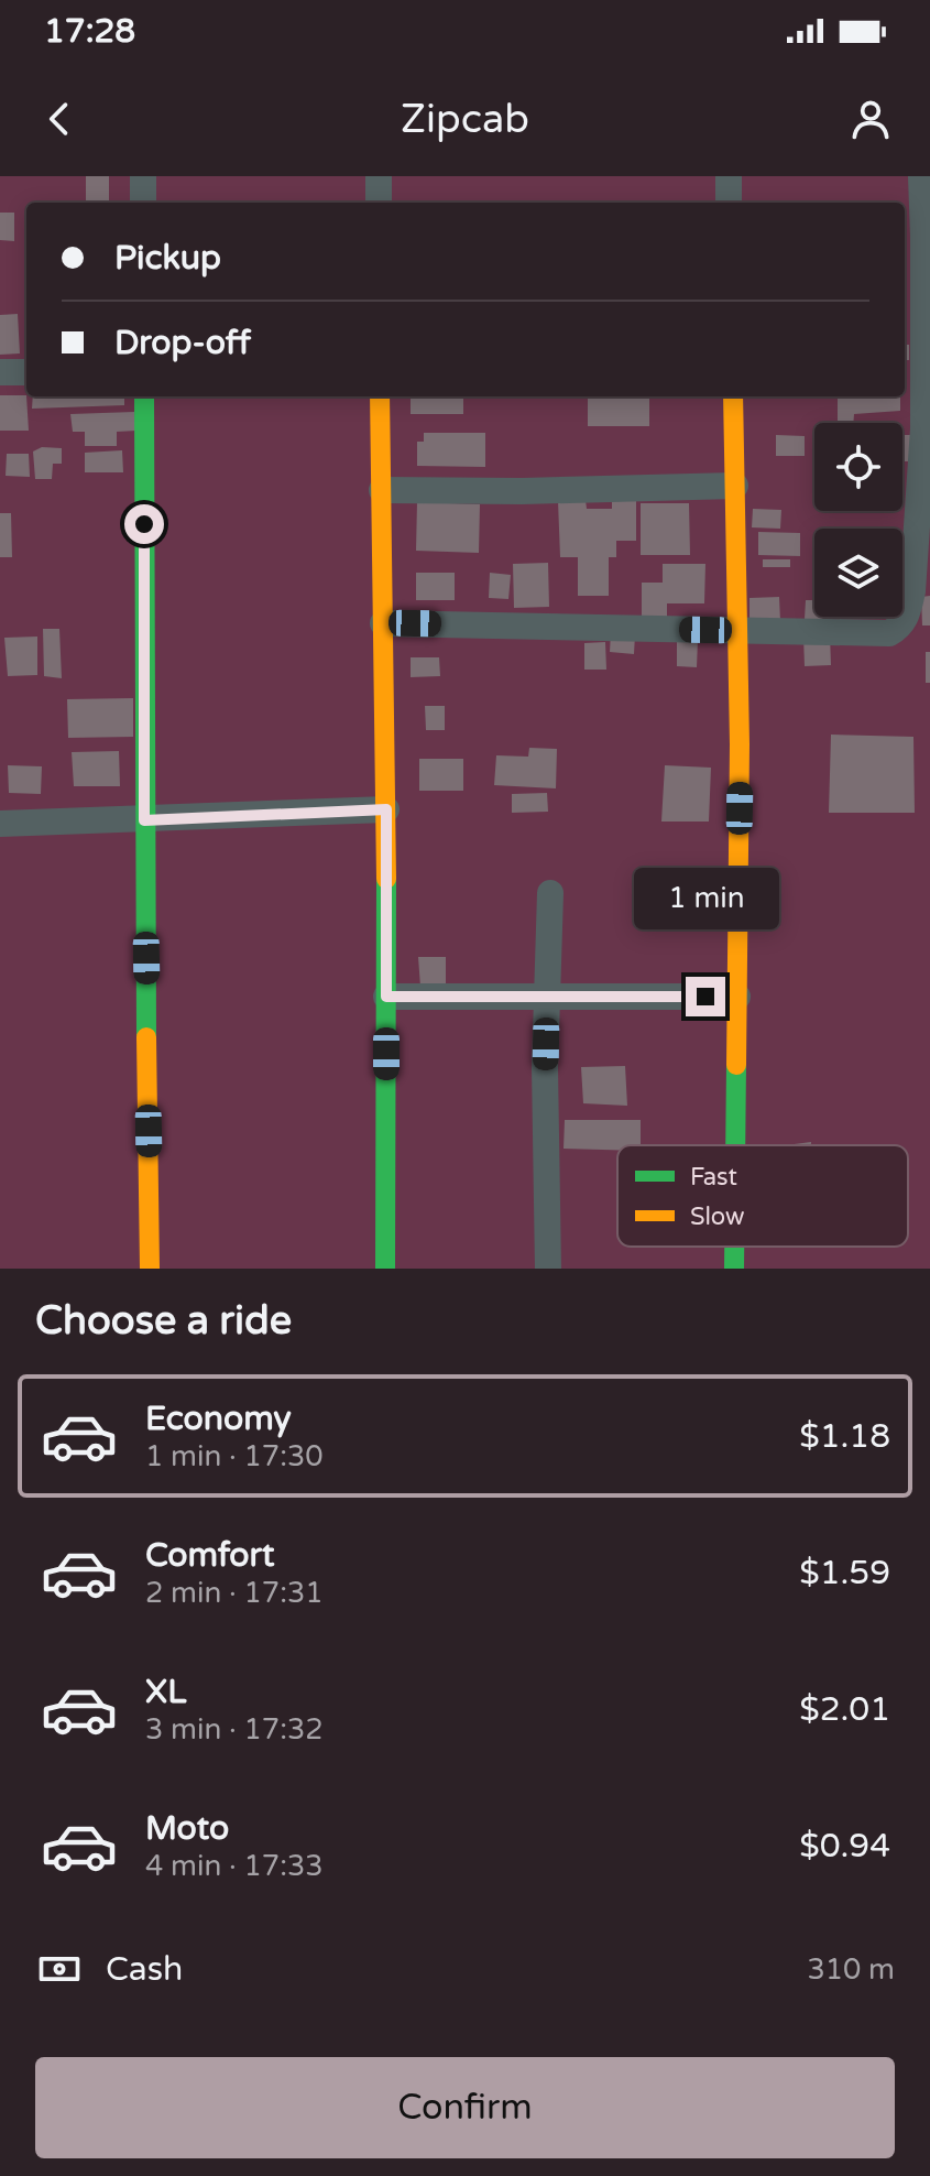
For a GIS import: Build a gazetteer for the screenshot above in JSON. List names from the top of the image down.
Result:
{
  "legend": ["Fast", "Slow"],
  "page": {
    "status": "17:28",
    "header": "Zipcab",
    "banner": ["Pickup", "Drop-off"],
    "bubble": "1 min",
    "heading": "Choose a ride",
    "list": [
      {
        "name": "Economy",
        "note": "1 min · 17:30",
        "value": "$1.18"
      },
      {
        "name": "Comfort",
        "note": "2 min · 17:31",
        "value": "$1.59"
      },
      {
        "name": "XL",
        "note": "3 min · 17:32",
        "value": "$2.01"
      },
      {
        "name": "Moto",
        "note": "4 min · 17:33",
        "value": "$0.94"
      }
    ],
    "pay": ["Cash", "310 m"],
    "buttons": "Confirm"
  }
}
